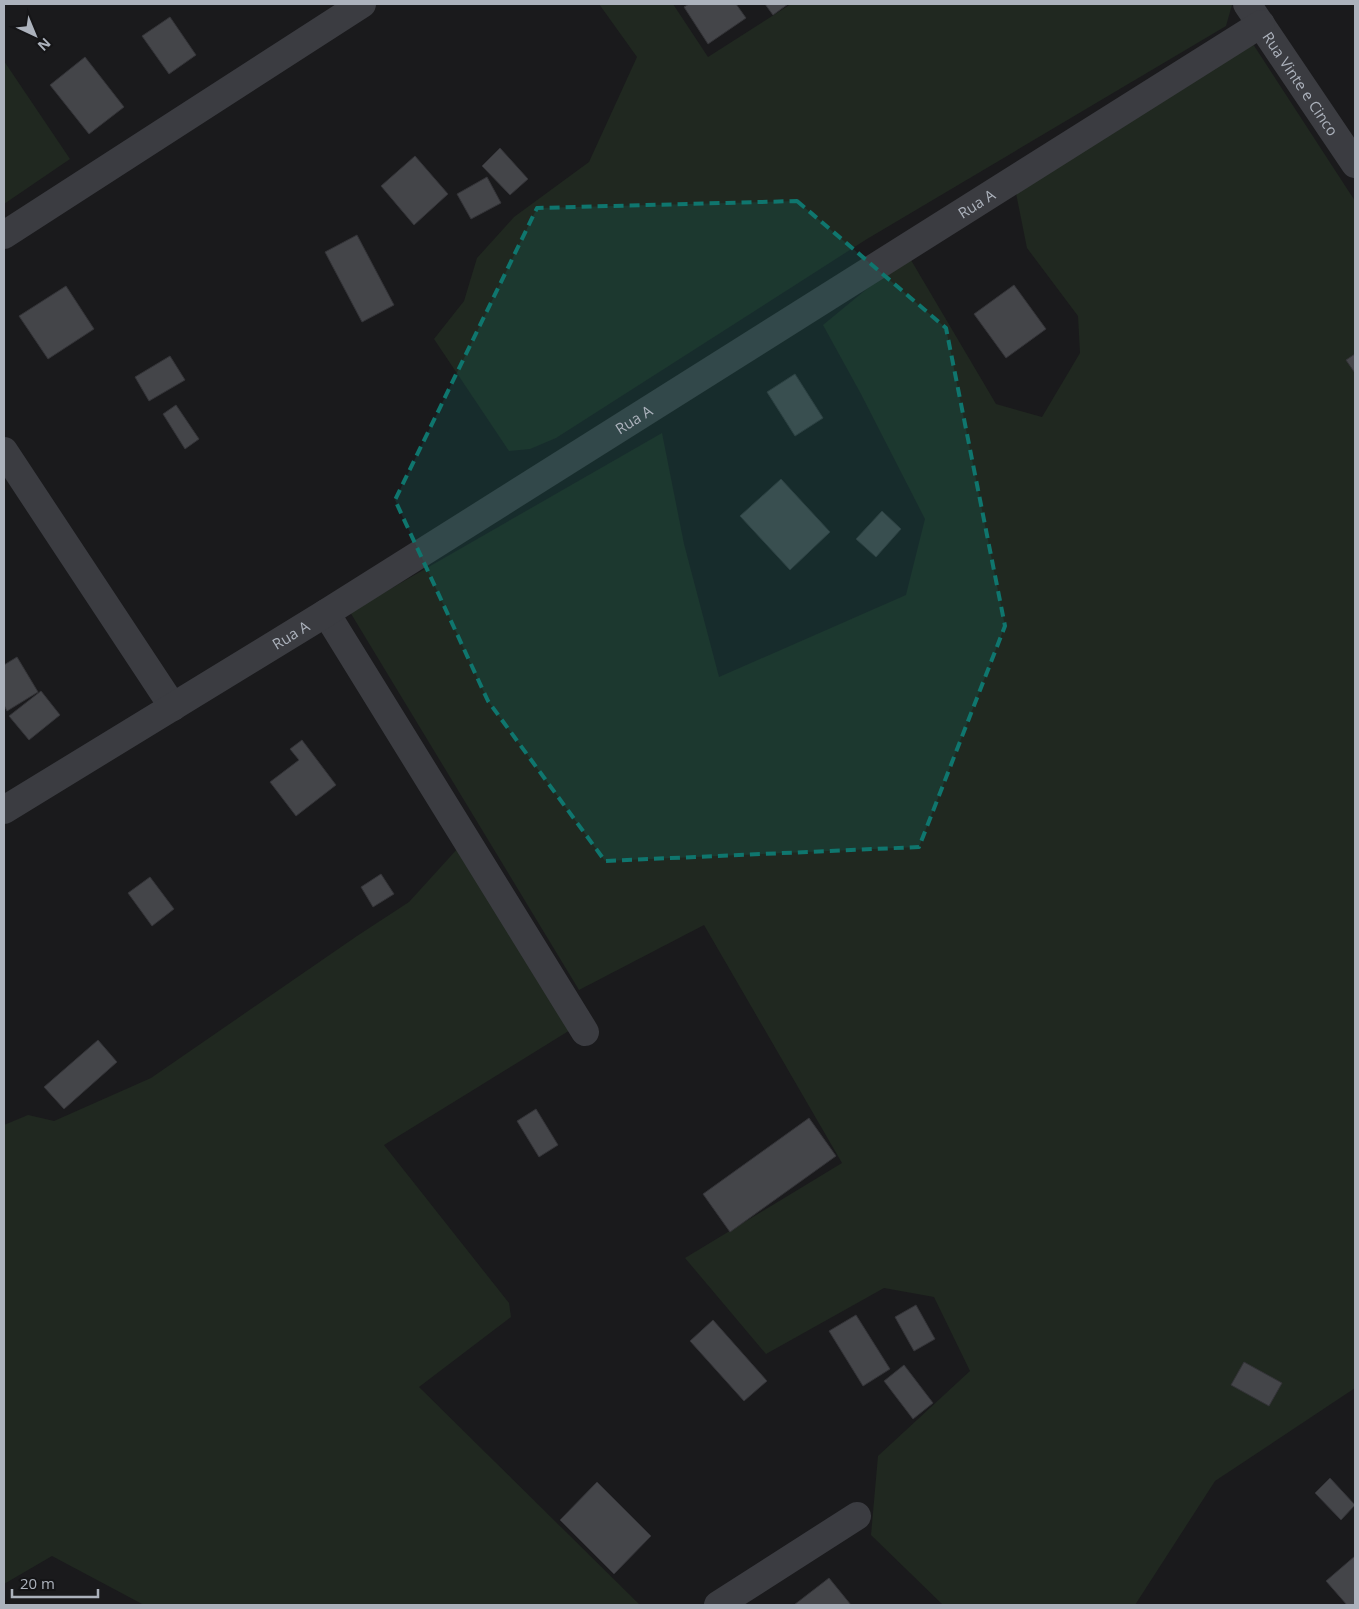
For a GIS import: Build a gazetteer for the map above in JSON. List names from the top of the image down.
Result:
{
  "streets": {
    "street": ["Rua Vinte e Cinco", "Rua A"]
  },
  "crossings": [
    ["Rua Vinte e Cinco", "Rua A"]
  ],
  "scale_bar": "20 m",
  "north": "bottom right"
}
